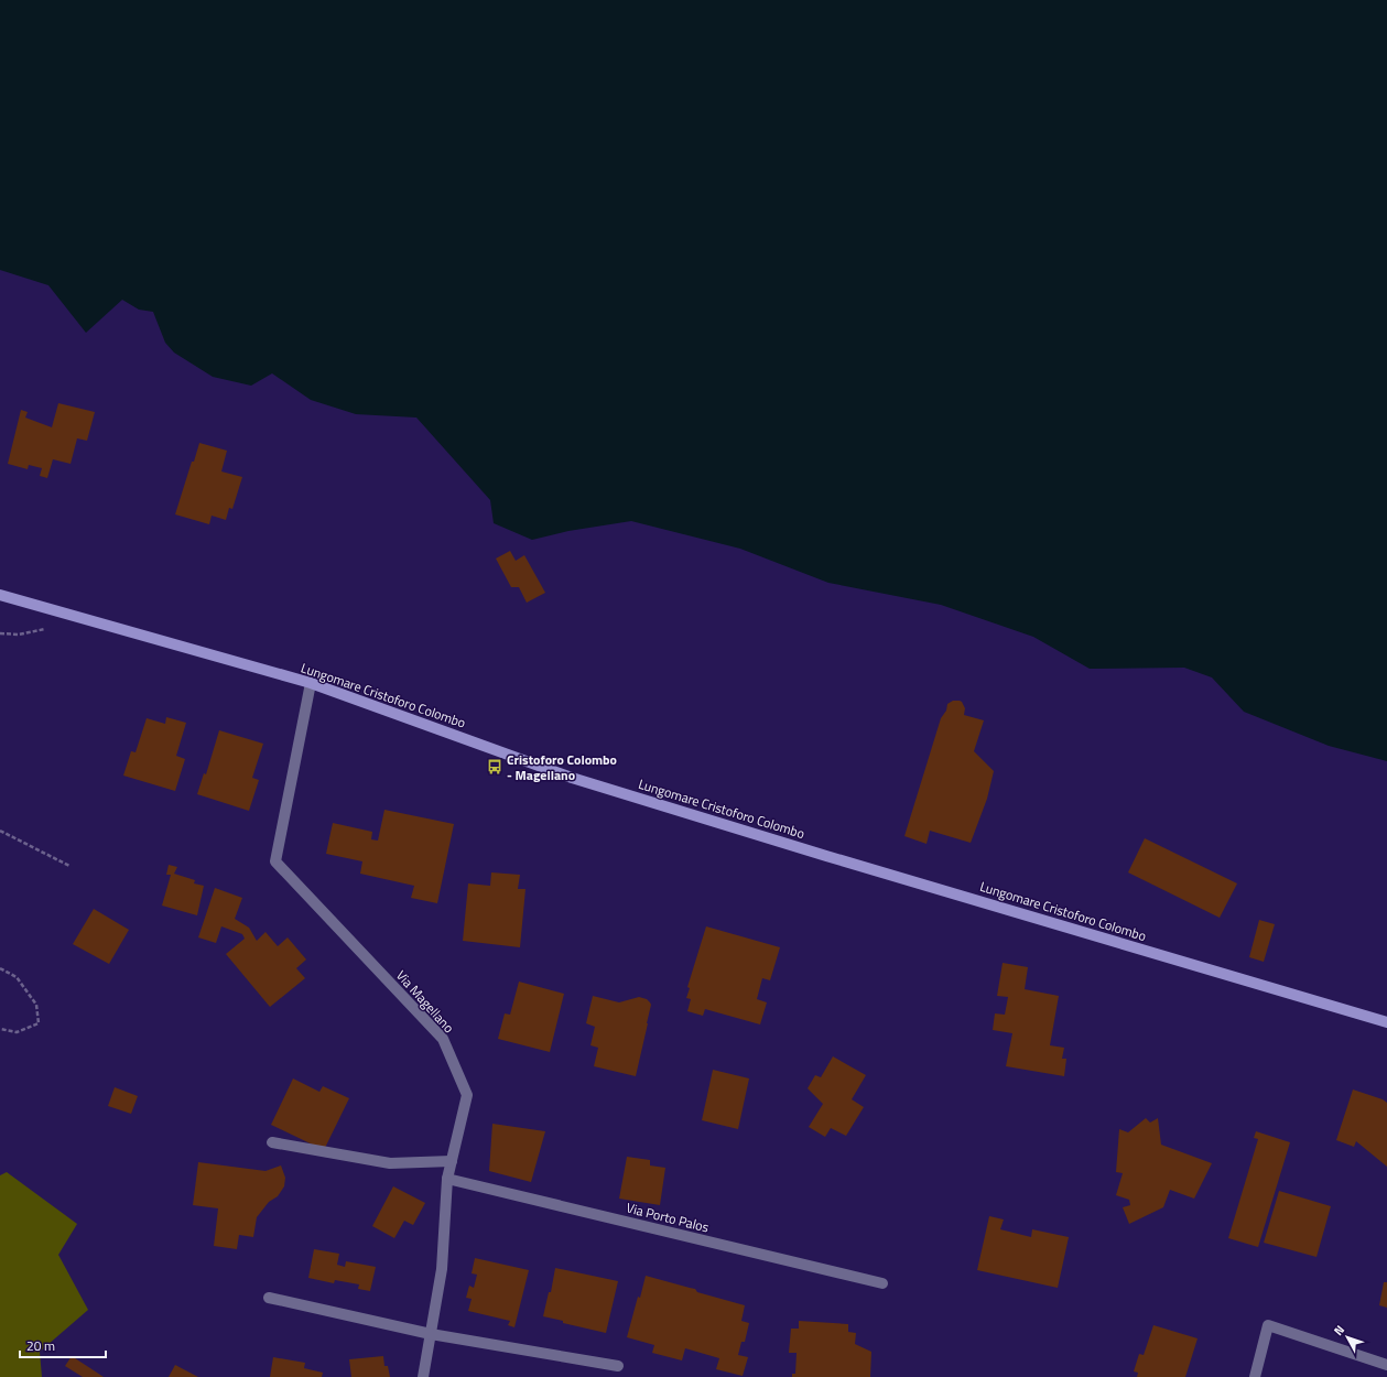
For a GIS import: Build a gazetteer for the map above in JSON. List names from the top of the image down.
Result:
{
  "streets": {
    "main road": ["Lungomare Cristoforo Colombo"],
    "street": ["Via Magellano", "Via Porto Palos"]
  },
  "crossings": [
    ["Lungomare Cristoforo Colombo", "Via Magellano"],
    ["Via Magellano", "Via Porto Palos"]
  ],
  "places": {
    "bus stop": ["Cristoforo Colombo - Magellano"]
  },
  "scale_bar": "20 m",
  "north": "top left"
}
